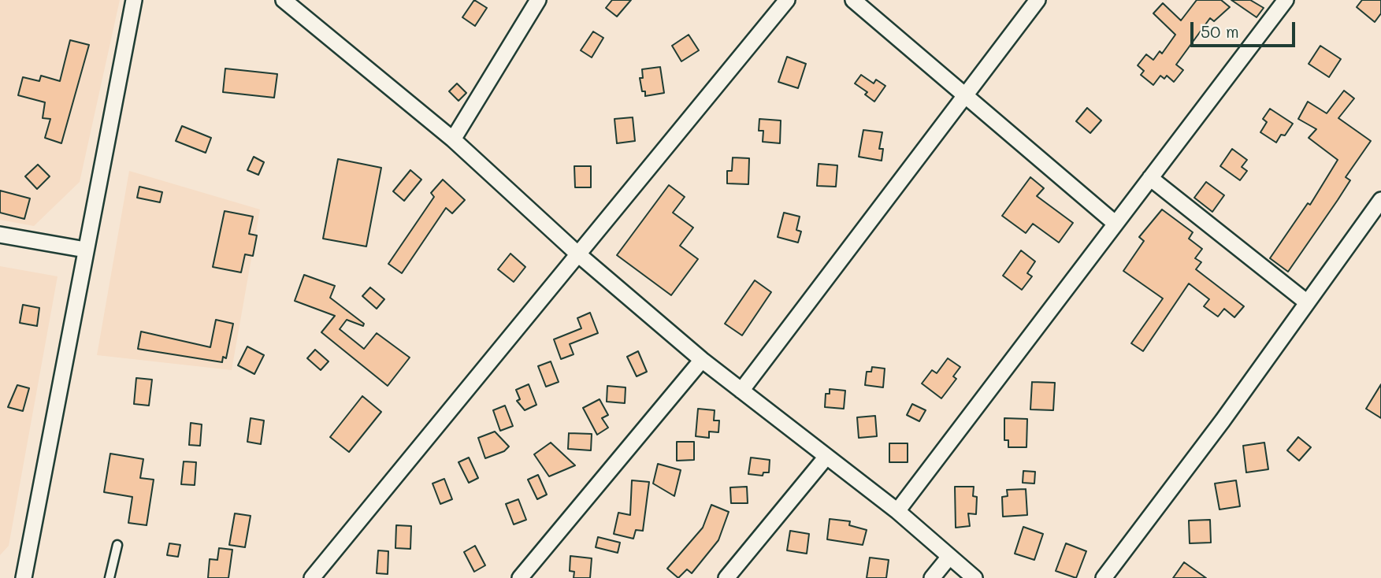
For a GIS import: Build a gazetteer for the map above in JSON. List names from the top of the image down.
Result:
{
  "scale_bar": "50 m"
}
